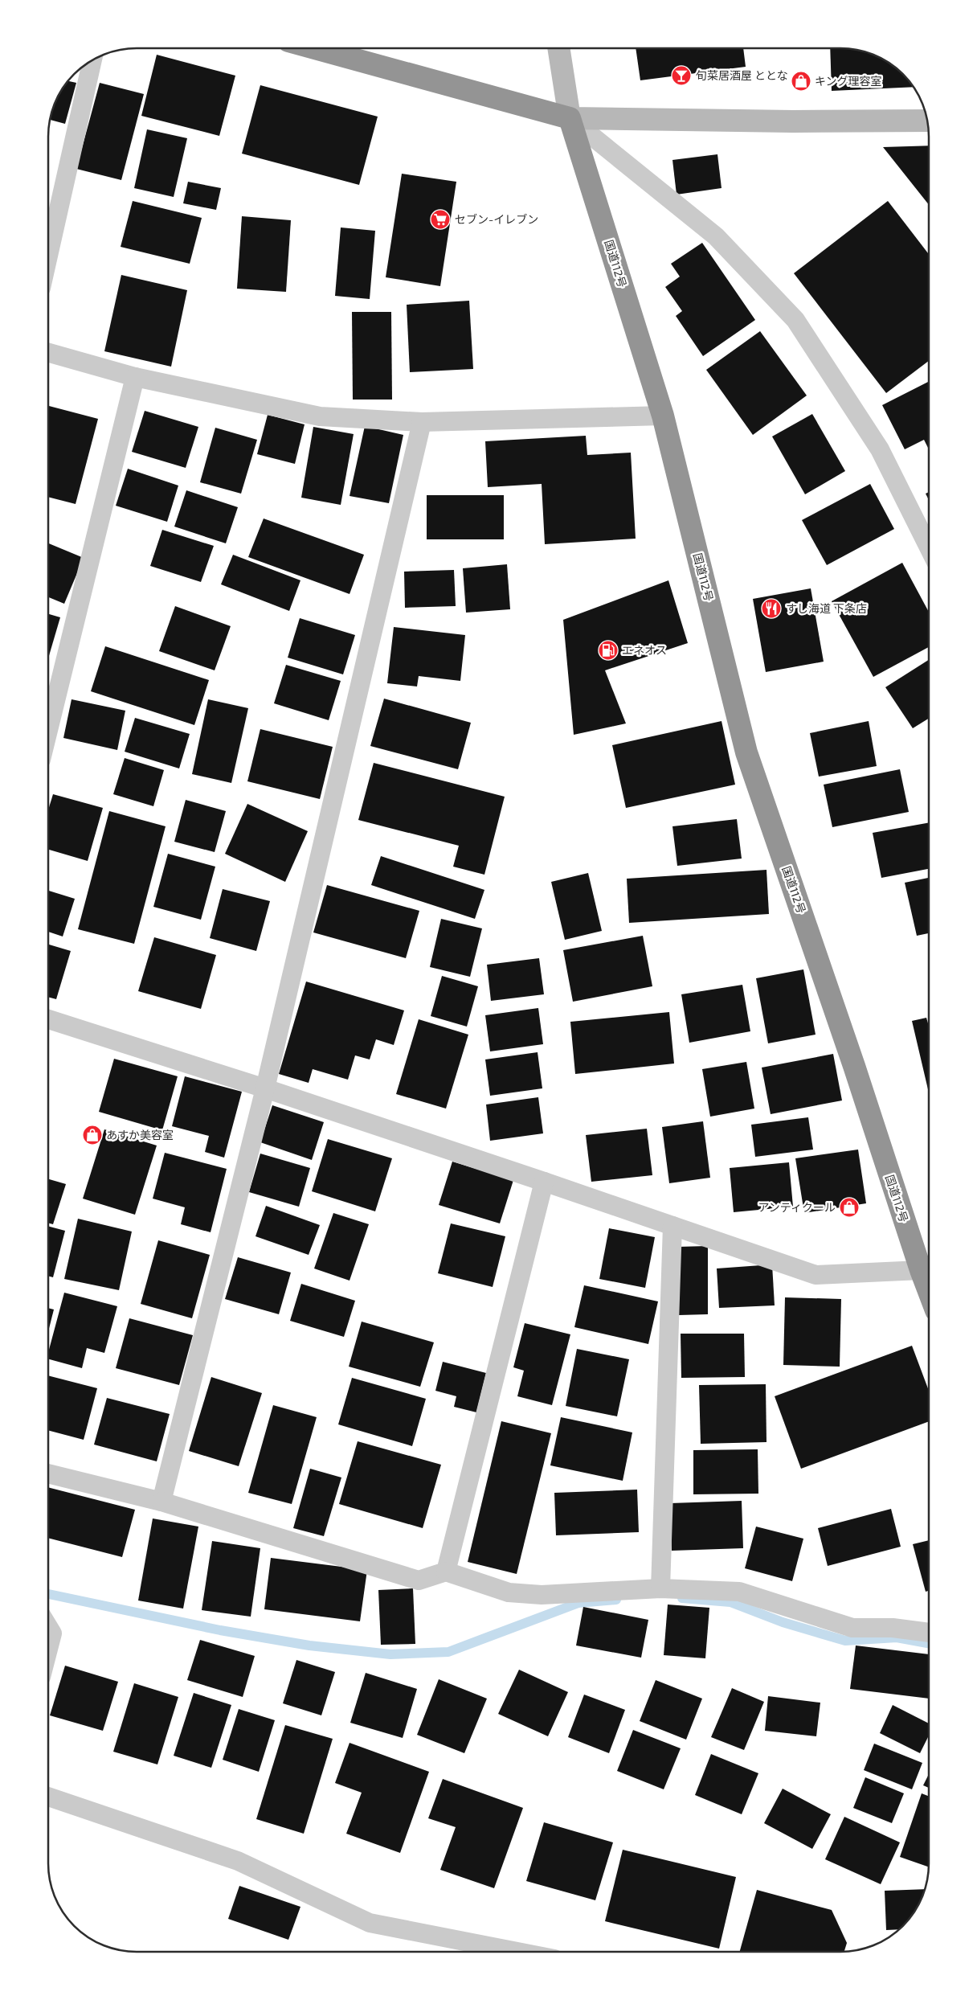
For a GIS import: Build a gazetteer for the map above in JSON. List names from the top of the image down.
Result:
{
  "streets": {
    "highway": ["国道112号"]
  },
  "places": {
    "bar": ["旬菜居酒屋 ととな"],
    "shop": ["キング理容室", "あすか美容室", "アンティクール"],
    "supermarket": ["セブン-イレブン"],
    "restaurant": ["すし海道 下条店"],
    "fuel station": ["エネオス"]
  }
}
